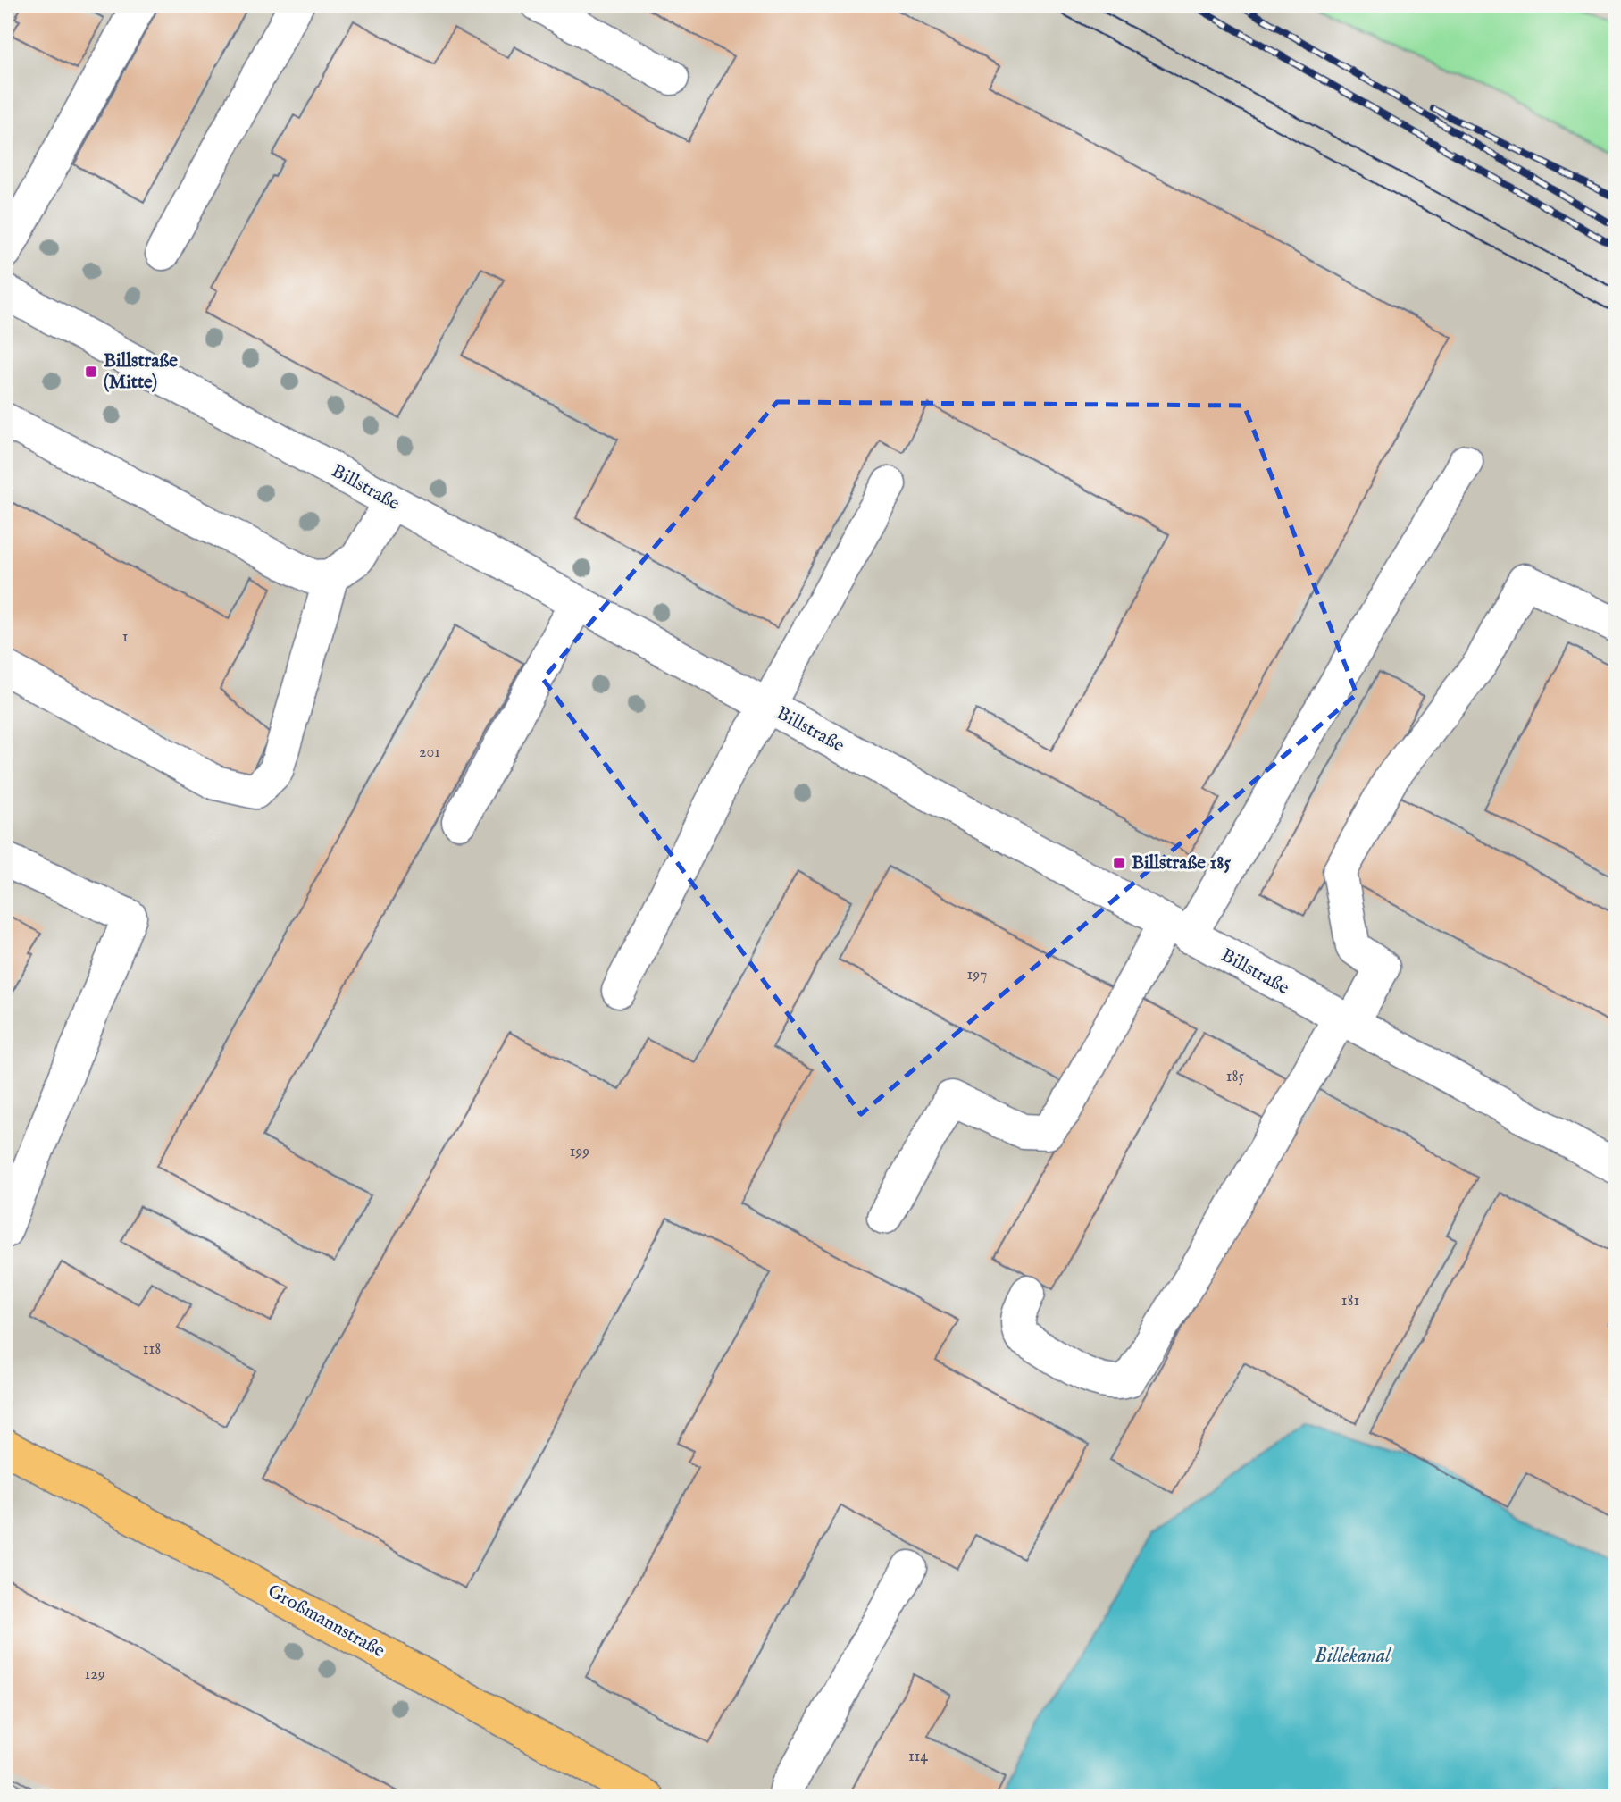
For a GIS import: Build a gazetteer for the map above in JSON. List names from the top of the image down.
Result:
{
  "streets": {
    "main road": ["Großmannstraße"],
    "street": ["Billstraße"]
  },
  "water": ["Billekanal"],
  "places": {
    "transit": ["Billstraße (Mitte)", "Billstraße 185"]
  },
  "house_numbers": [
    "1",
    "201",
    "197",
    "185",
    "199",
    "181",
    "118",
    "129",
    "114"
  ]
}
